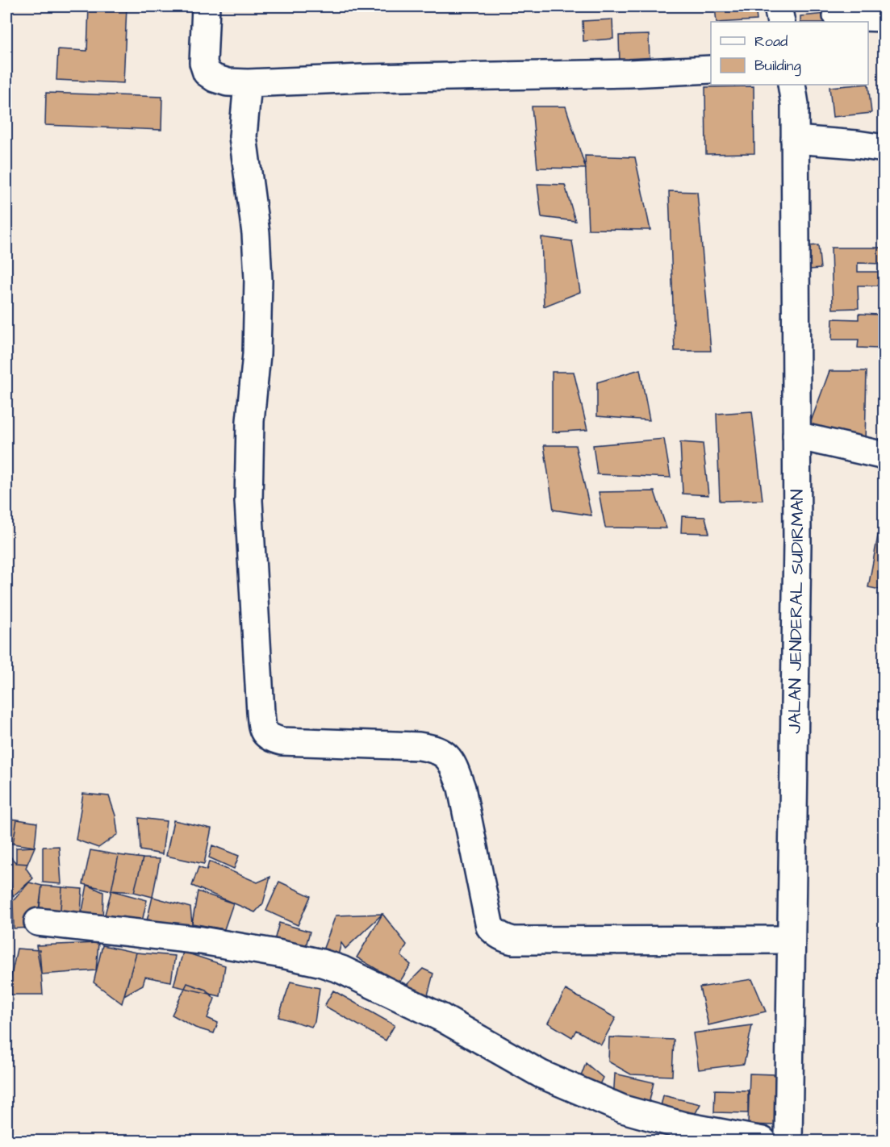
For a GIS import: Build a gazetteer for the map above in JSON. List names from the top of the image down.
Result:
{
  "streets": {
    "street": ["JALAN JENDERAL SUDIRMAN"]
  },
  "legend": ["Road", "Building"]
}
